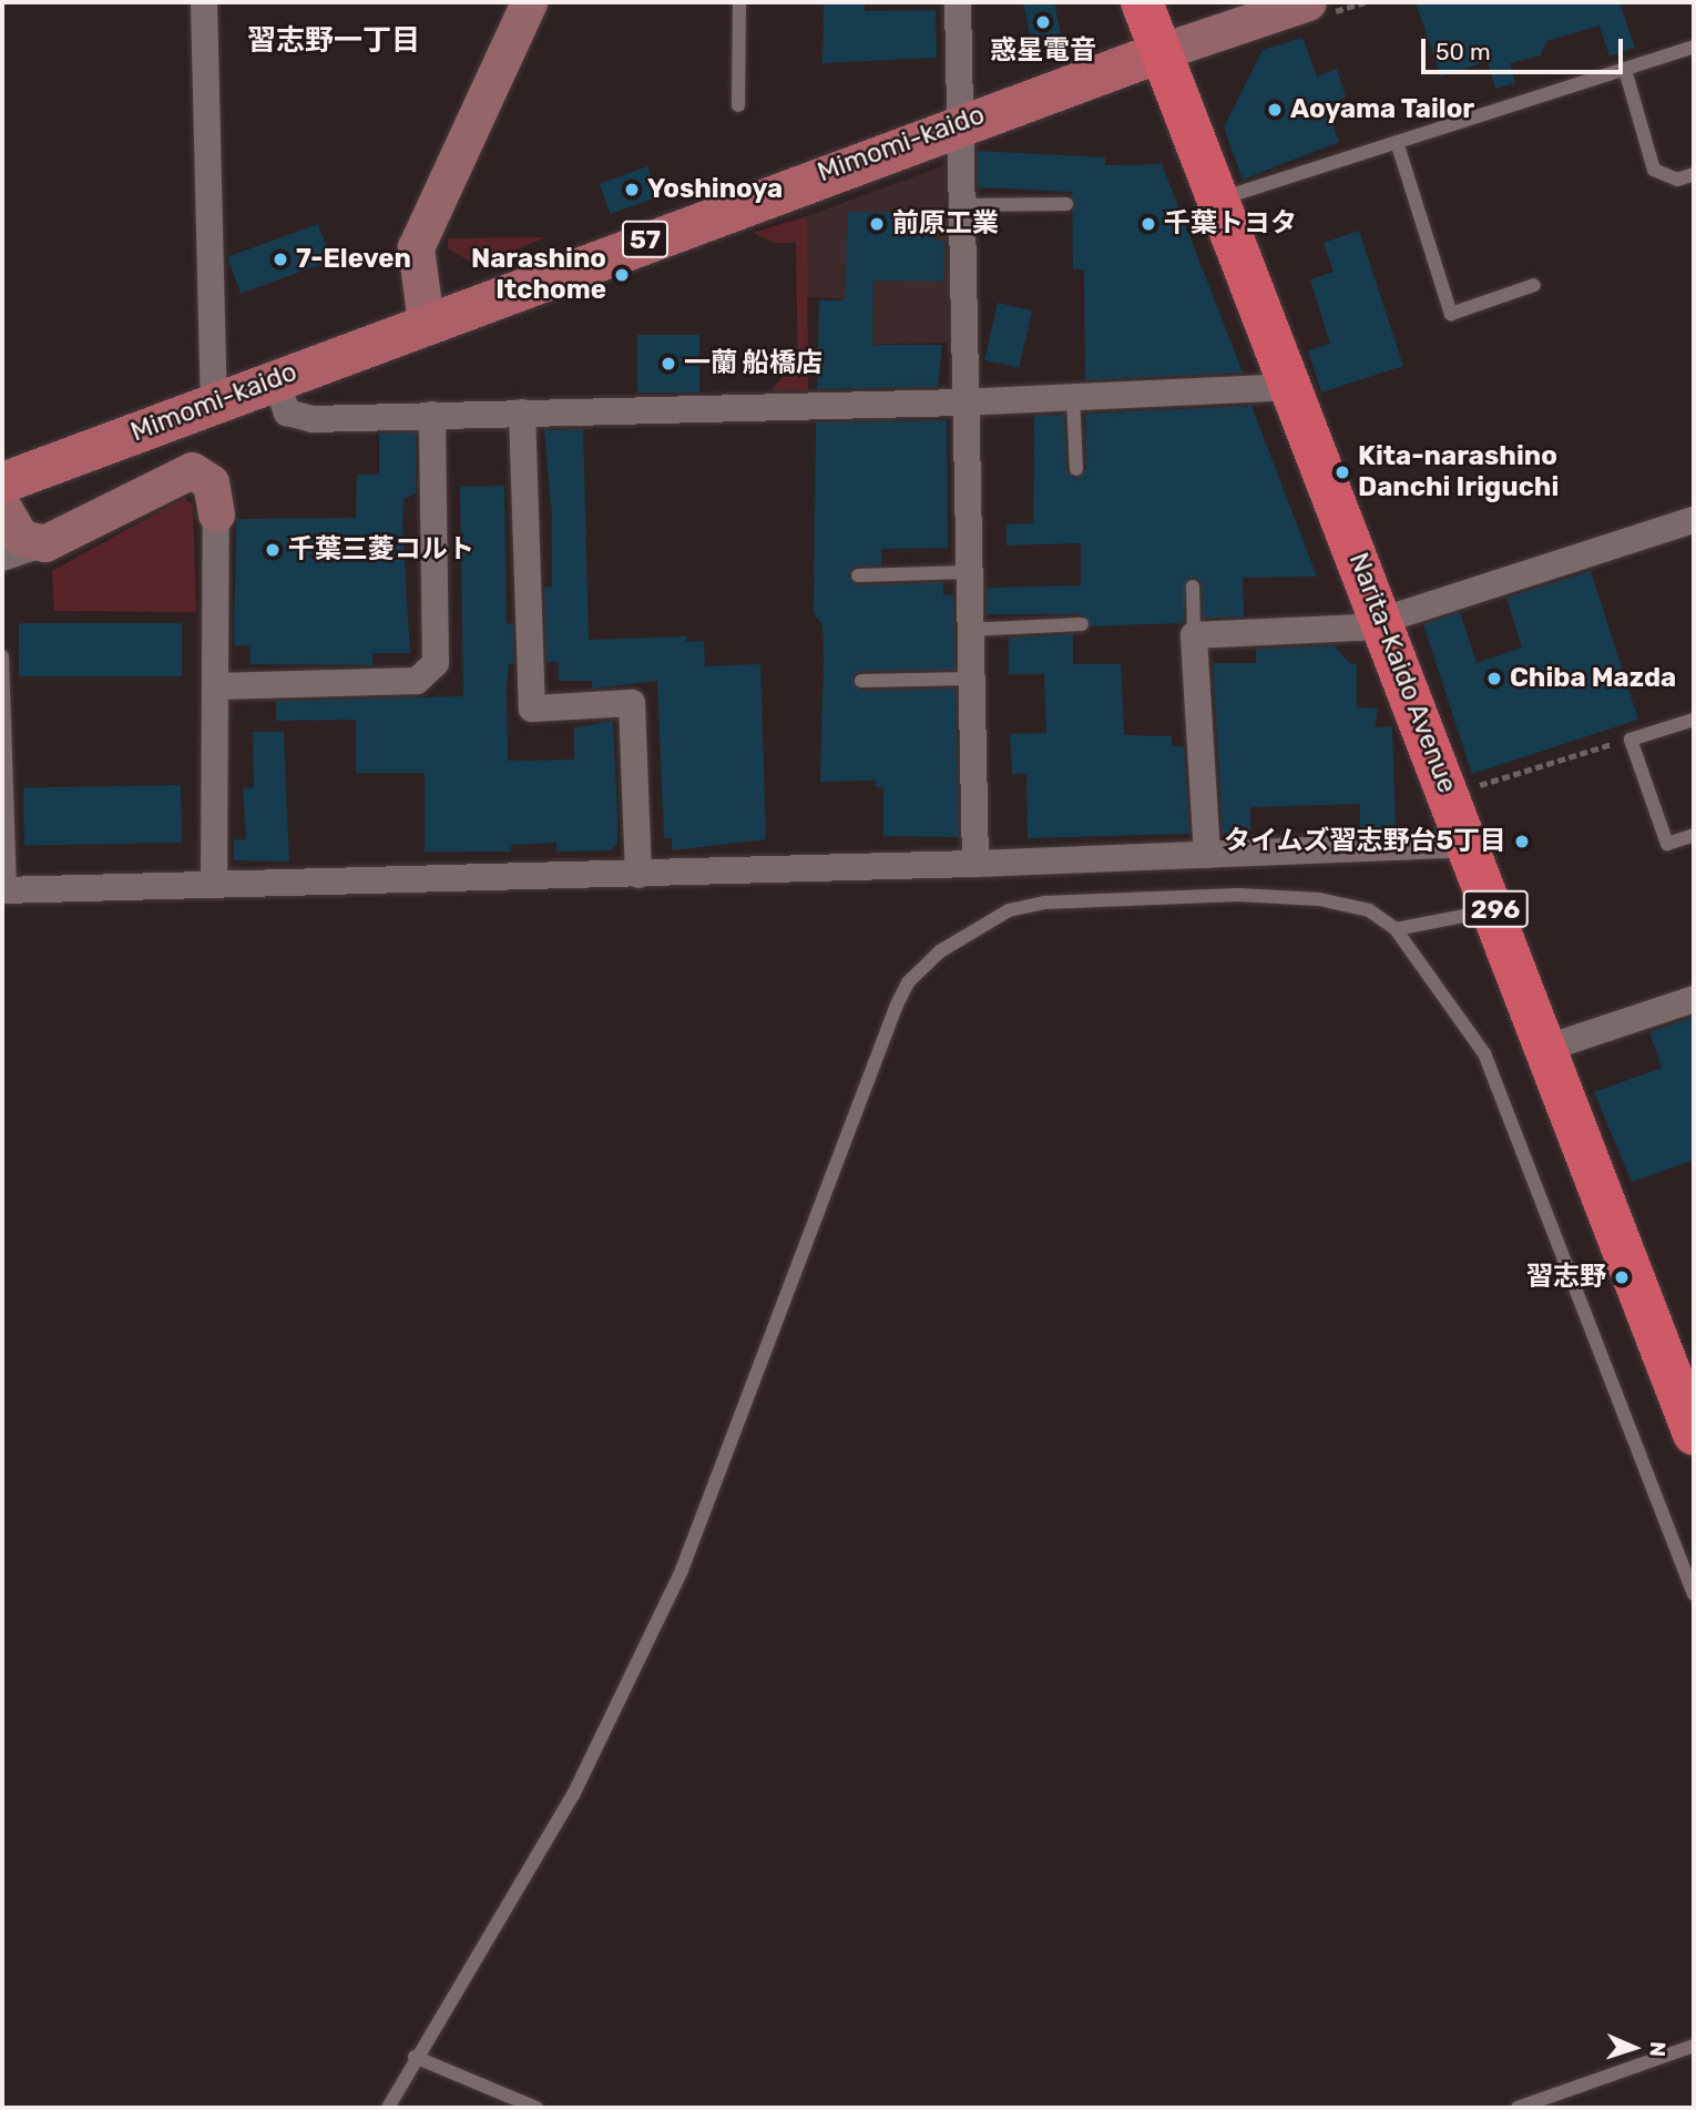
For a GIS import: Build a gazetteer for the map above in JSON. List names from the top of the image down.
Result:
{
  "streets": {
    "highway": ["Narita-Kaido Avenue", "296"],
    "main road": ["Mimomi-kaido", "57"]
  },
  "crossings": [
    ["Mimomi-kaido", "Narita-Kaido Avenue"]
  ],
  "districts": ["習志野一丁目"],
  "places": [
    "惑星電音",
    "Aoyama Tailor",
    "Yoshinoya",
    "前原工業",
    "千葉トヨタ",
    "7-Eleven",
    "Narashino Itchome",
    "一蘭 船橋店",
    "Kita-narashino Danchi Iriguchi",
    "千葉三菱コルト",
    "Chiba Mazda",
    "タイムズ習志野台5丁目",
    "習志野"
  ],
  "scale_bar": "50 m",
  "north": "right"
}
